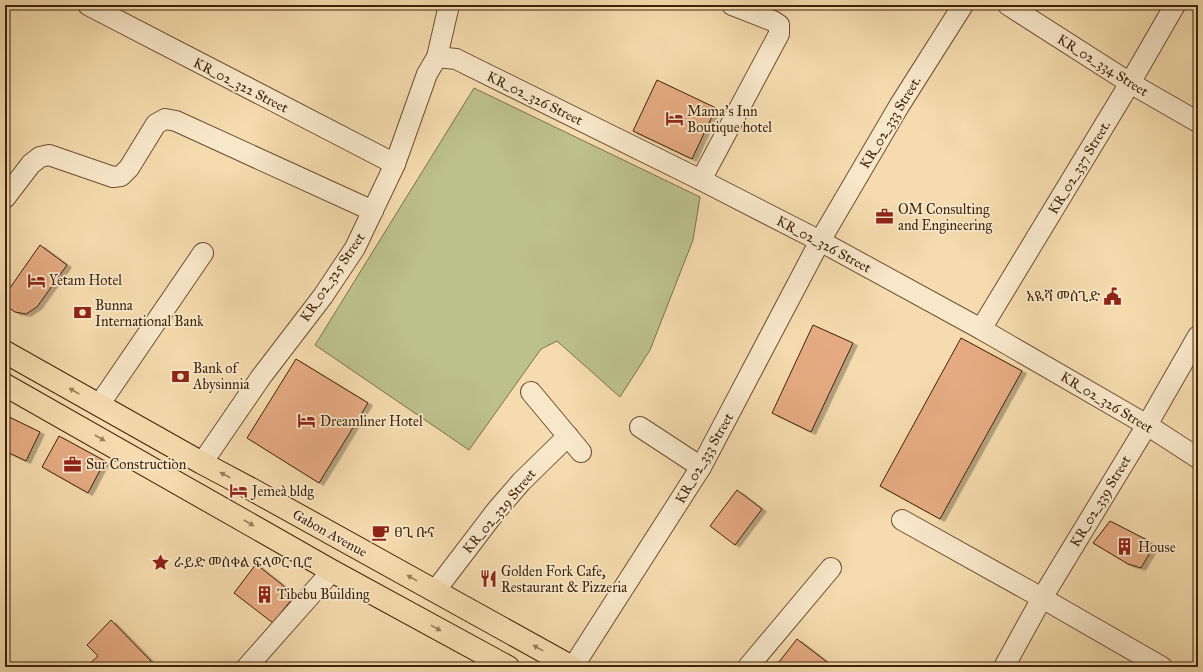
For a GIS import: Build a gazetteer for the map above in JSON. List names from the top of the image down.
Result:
{
  "streets": {
    "main road": ["Gabon Avenue"],
    "street": [
      "KR_02_334 Street",
      "KR_02_322 Street",
      "KR_02_326 Street",
      "KR_02_333 Street.",
      "KR_02_337 Street.",
      "KR_02_325 Street",
      "KR_02_333 Street",
      "KR_02_339 Street",
      "KR_02_329 Street"
    ]
  },
  "crossings": [
    ["KR_02_334 Street", "KR_02_337 Street."],
    ["KR_02_322 Street", "KR_02_325 Street"],
    ["KR_02_326 Street", "KR_02_333 Street."],
    ["KR_02_326 Street", "KR_02_337 Street."],
    ["KR_02_326 Street", "KR_02_325 Street"],
    ["KR_02_326 Street", "KR_02_333 Street"],
    ["KR_02_326 Street", "KR_02_339 Street"],
    ["KR_02_333 Street.", "KR_02_333 Street"],
    ["KR_02_325 Street", "Gabon Avenue"],
    ["KR_02_333 Street", "Gabon Avenue"],
    ["KR_02_329 Street", "Gabon Avenue"]
  ],
  "places": {
    "hotel": [
      "Mama's Inn Boutique hotel",
      "Yetam Hotel",
      "Dreamliner Hotel",
      "Jemeà bldg"
    ],
    "office": ["OM Consulting and Engineering", "Sur Construction"],
    "public building": ["አዪሻ መስጊድ"],
    "bank": ["Bunna International Bank", "Bank of Abysinnia"],
    "cafe": ["ፀጊ ቡና"],
    "building": ["House", "Tibebu Building"],
    "place": ["ራይድ መስቀል ፍላወር ቢሮ"],
    "restaurant": ["Golden Fork Cafe, Restaurant & Pizzeria"]
  }
}
